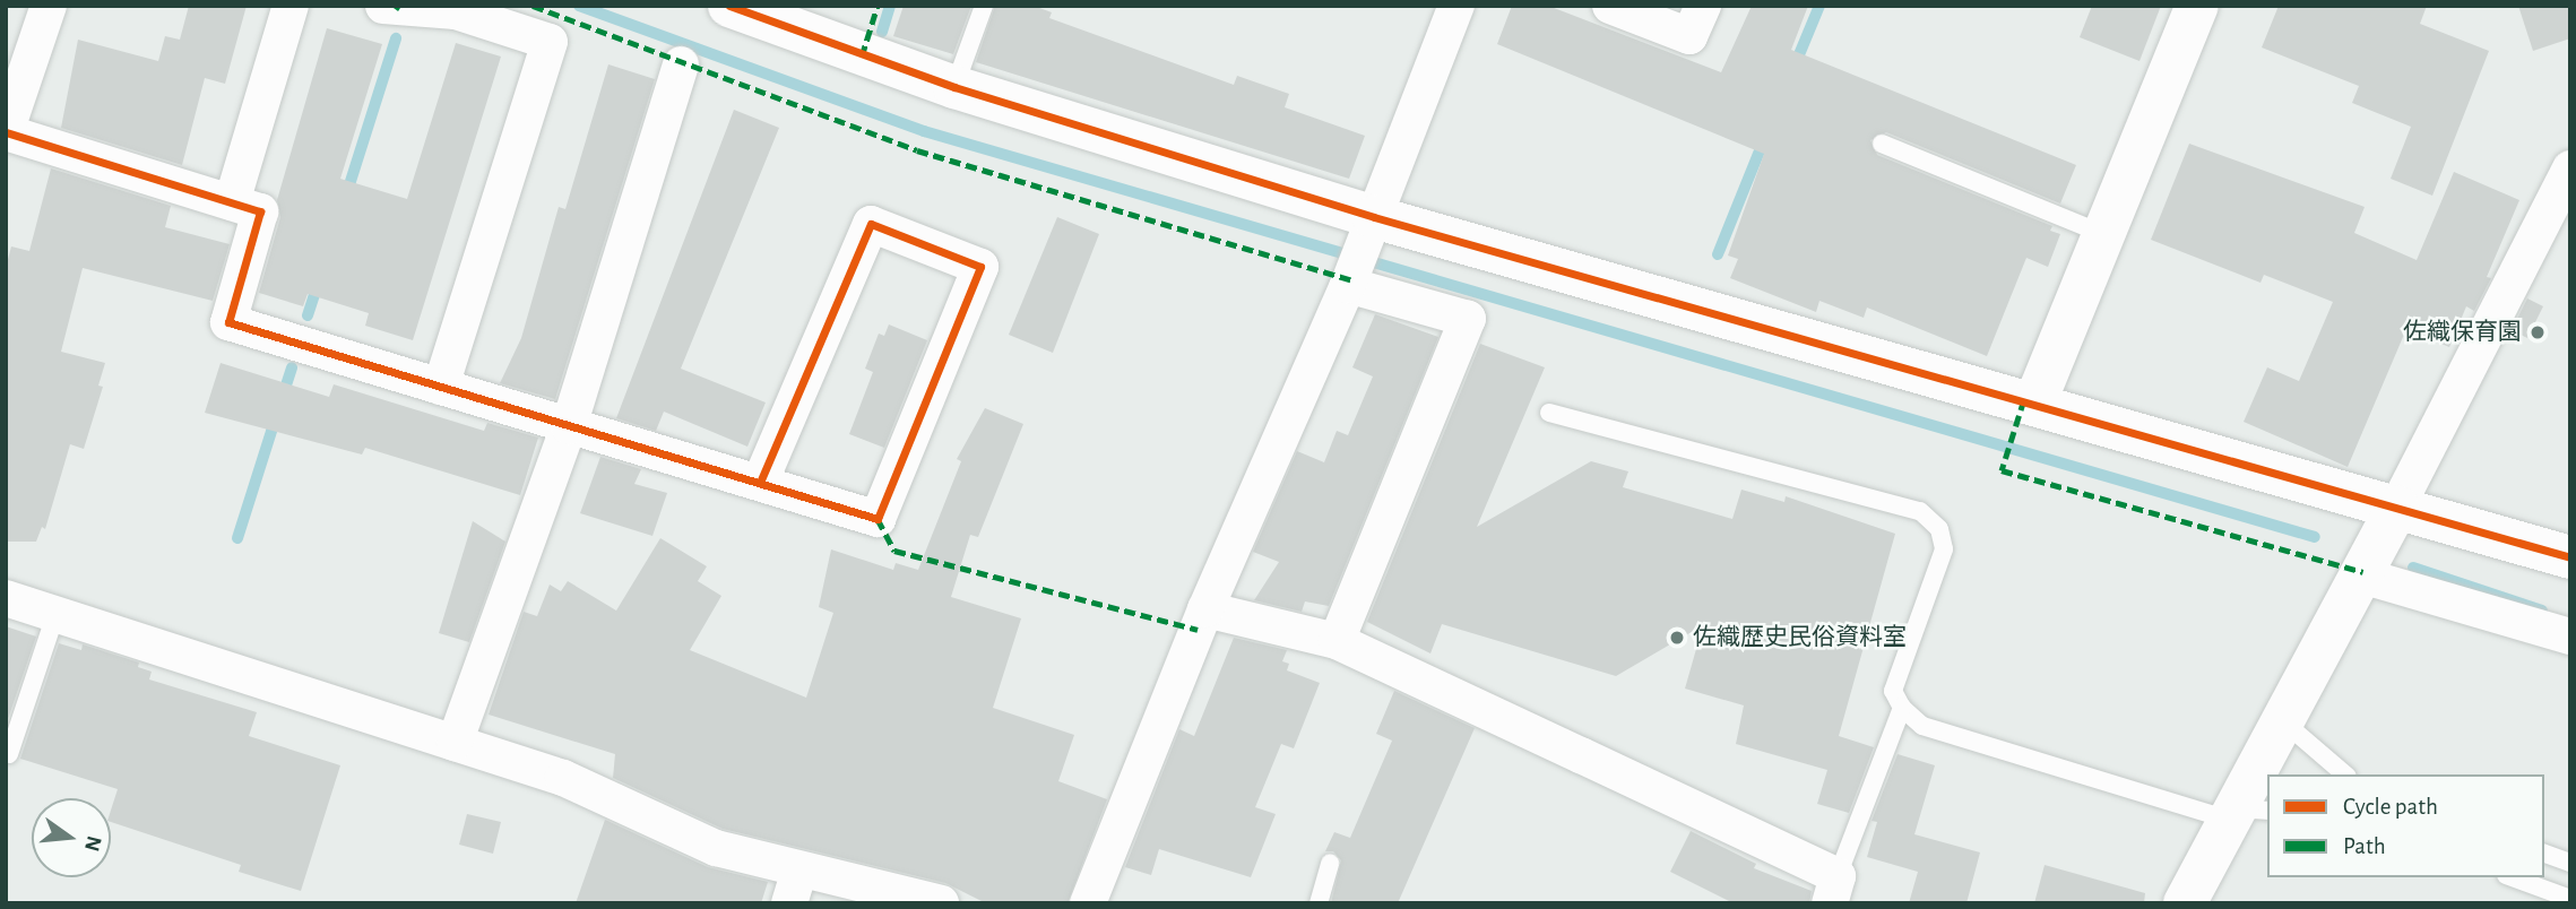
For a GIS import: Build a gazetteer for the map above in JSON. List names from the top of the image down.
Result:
{
  "places": ["佐織保育園", "佐織歴史民俗資料室"],
  "legend": ["Cycle path", "Path"],
  "north": "right"
}
